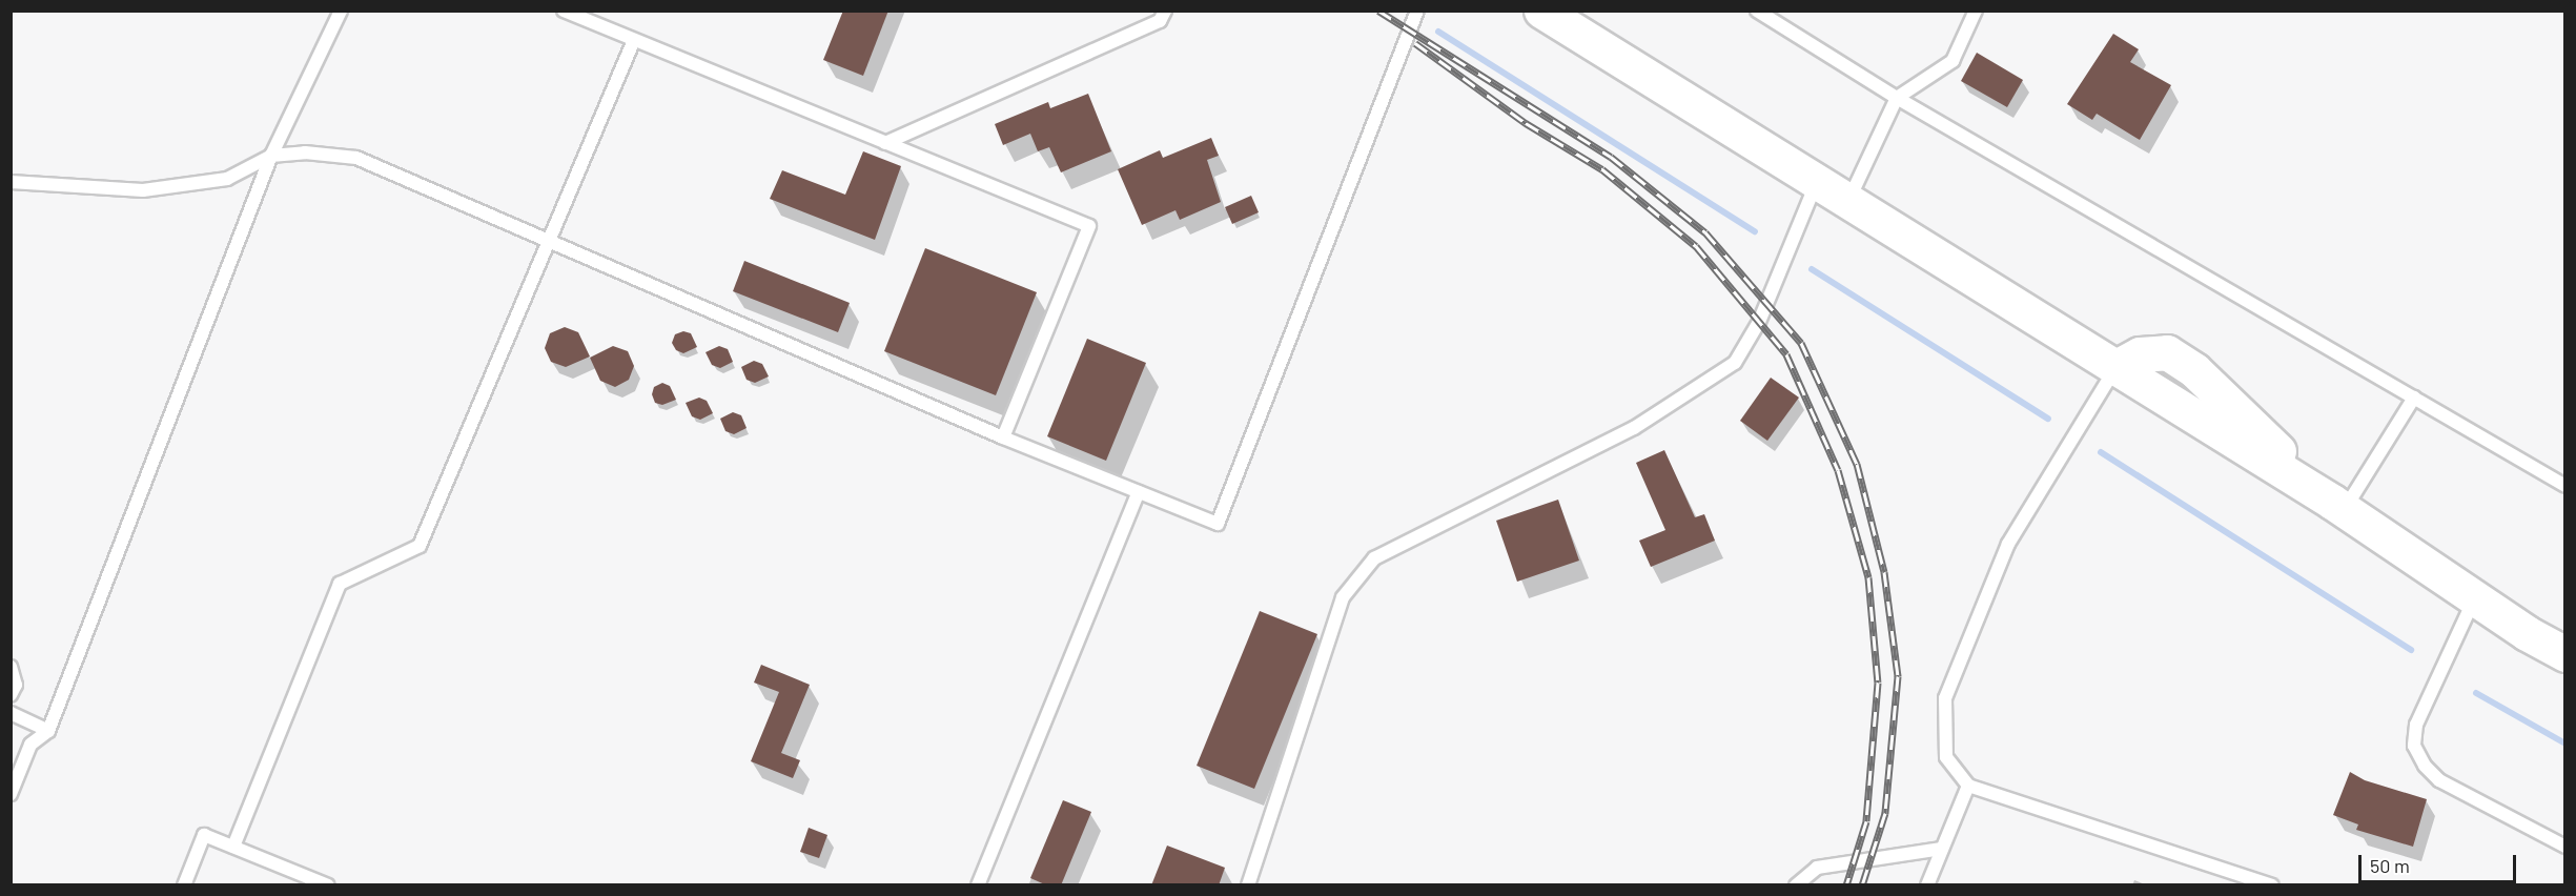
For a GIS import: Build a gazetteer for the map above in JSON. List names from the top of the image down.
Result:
{
  "scale_bar": "50 m"
}
